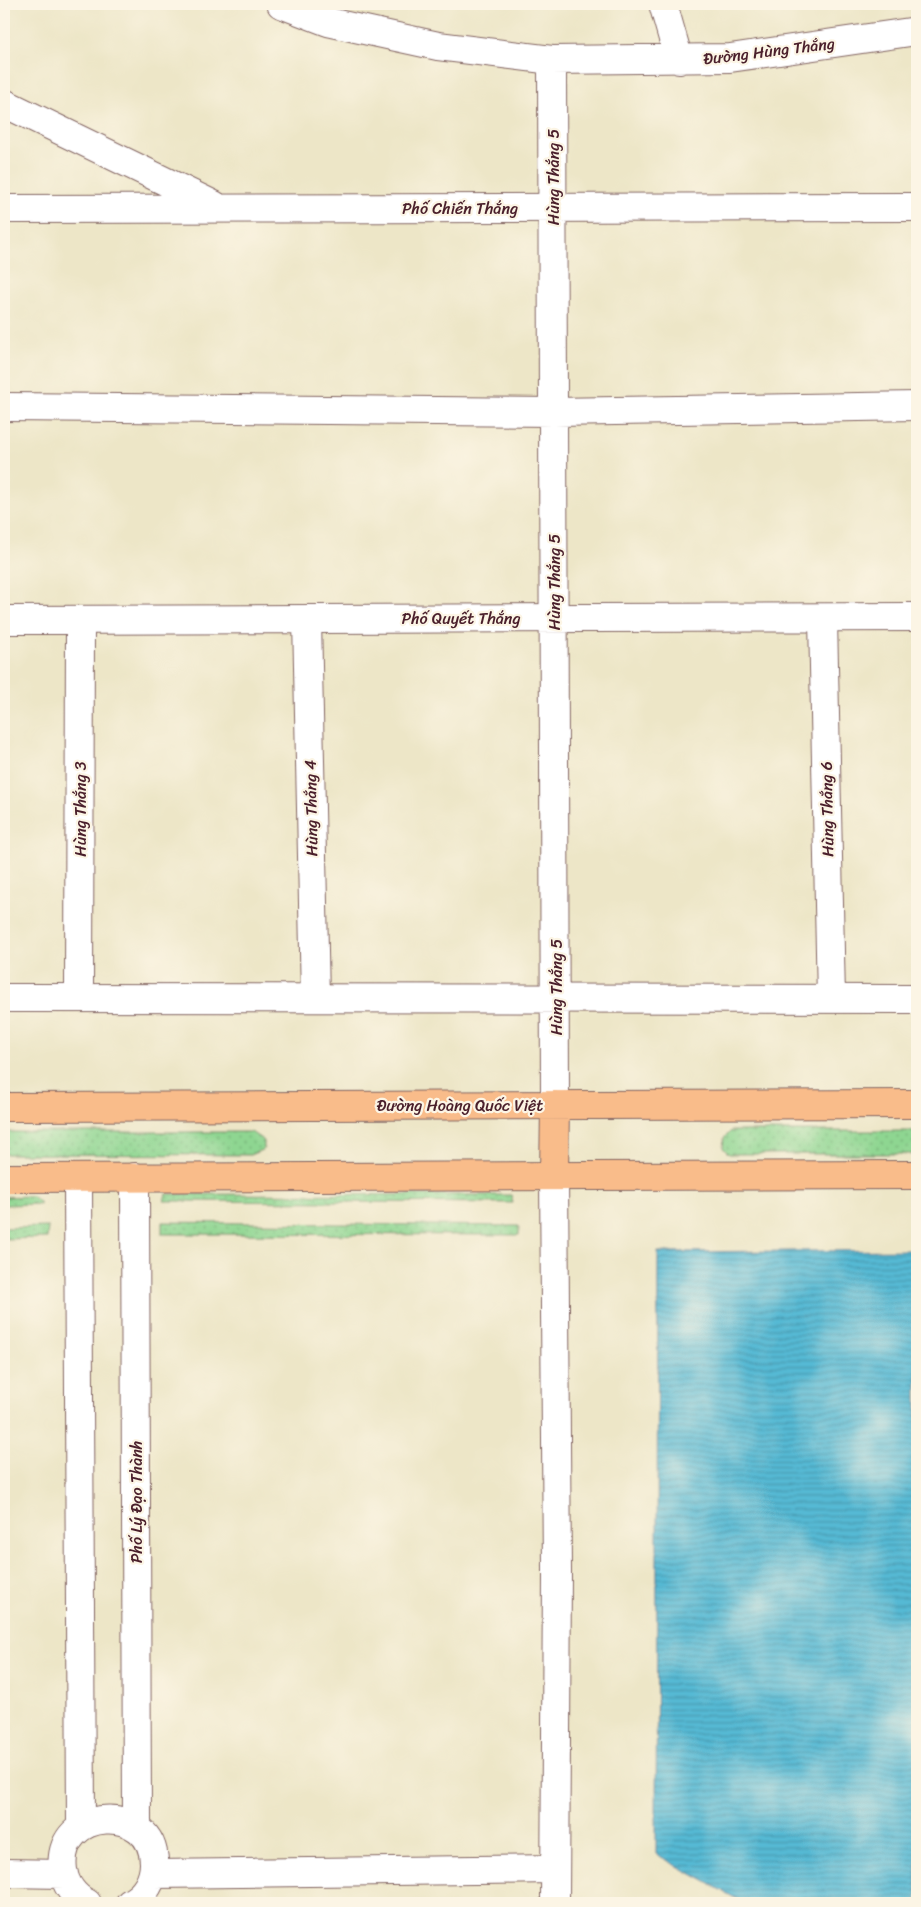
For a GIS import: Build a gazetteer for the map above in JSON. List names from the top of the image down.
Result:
{
  "streets": {
    "main road": ["Đường Hoàng Quốc Việt"],
    "street": [
      "Đường Hùng Thắng",
      "Hùng Thắng 5",
      "Phố Chiến Thắng",
      "Phố Quyết Thắng",
      "Hùng Thắng 4",
      "Hùng Thắng 3",
      "Hùng Thắng 6",
      "Phố Lý Đạo Thành"
    ]
  },
  "crossings": [
    ["Hùng Thắng 5", "Phố Chiến Thắng"],
    ["Hùng Thắng 5", "Phố Quyết Thắng"],
    ["Hùng Thắng 5", "Đường Hoàng Quốc Việt"],
    ["Phố Quyết Thắng", "Hùng Thắng 4"],
    ["Phố Quyết Thắng", "Hùng Thắng 3"],
    ["Phố Quyết Thắng", "Hùng Thắng 6"]
  ]
}
